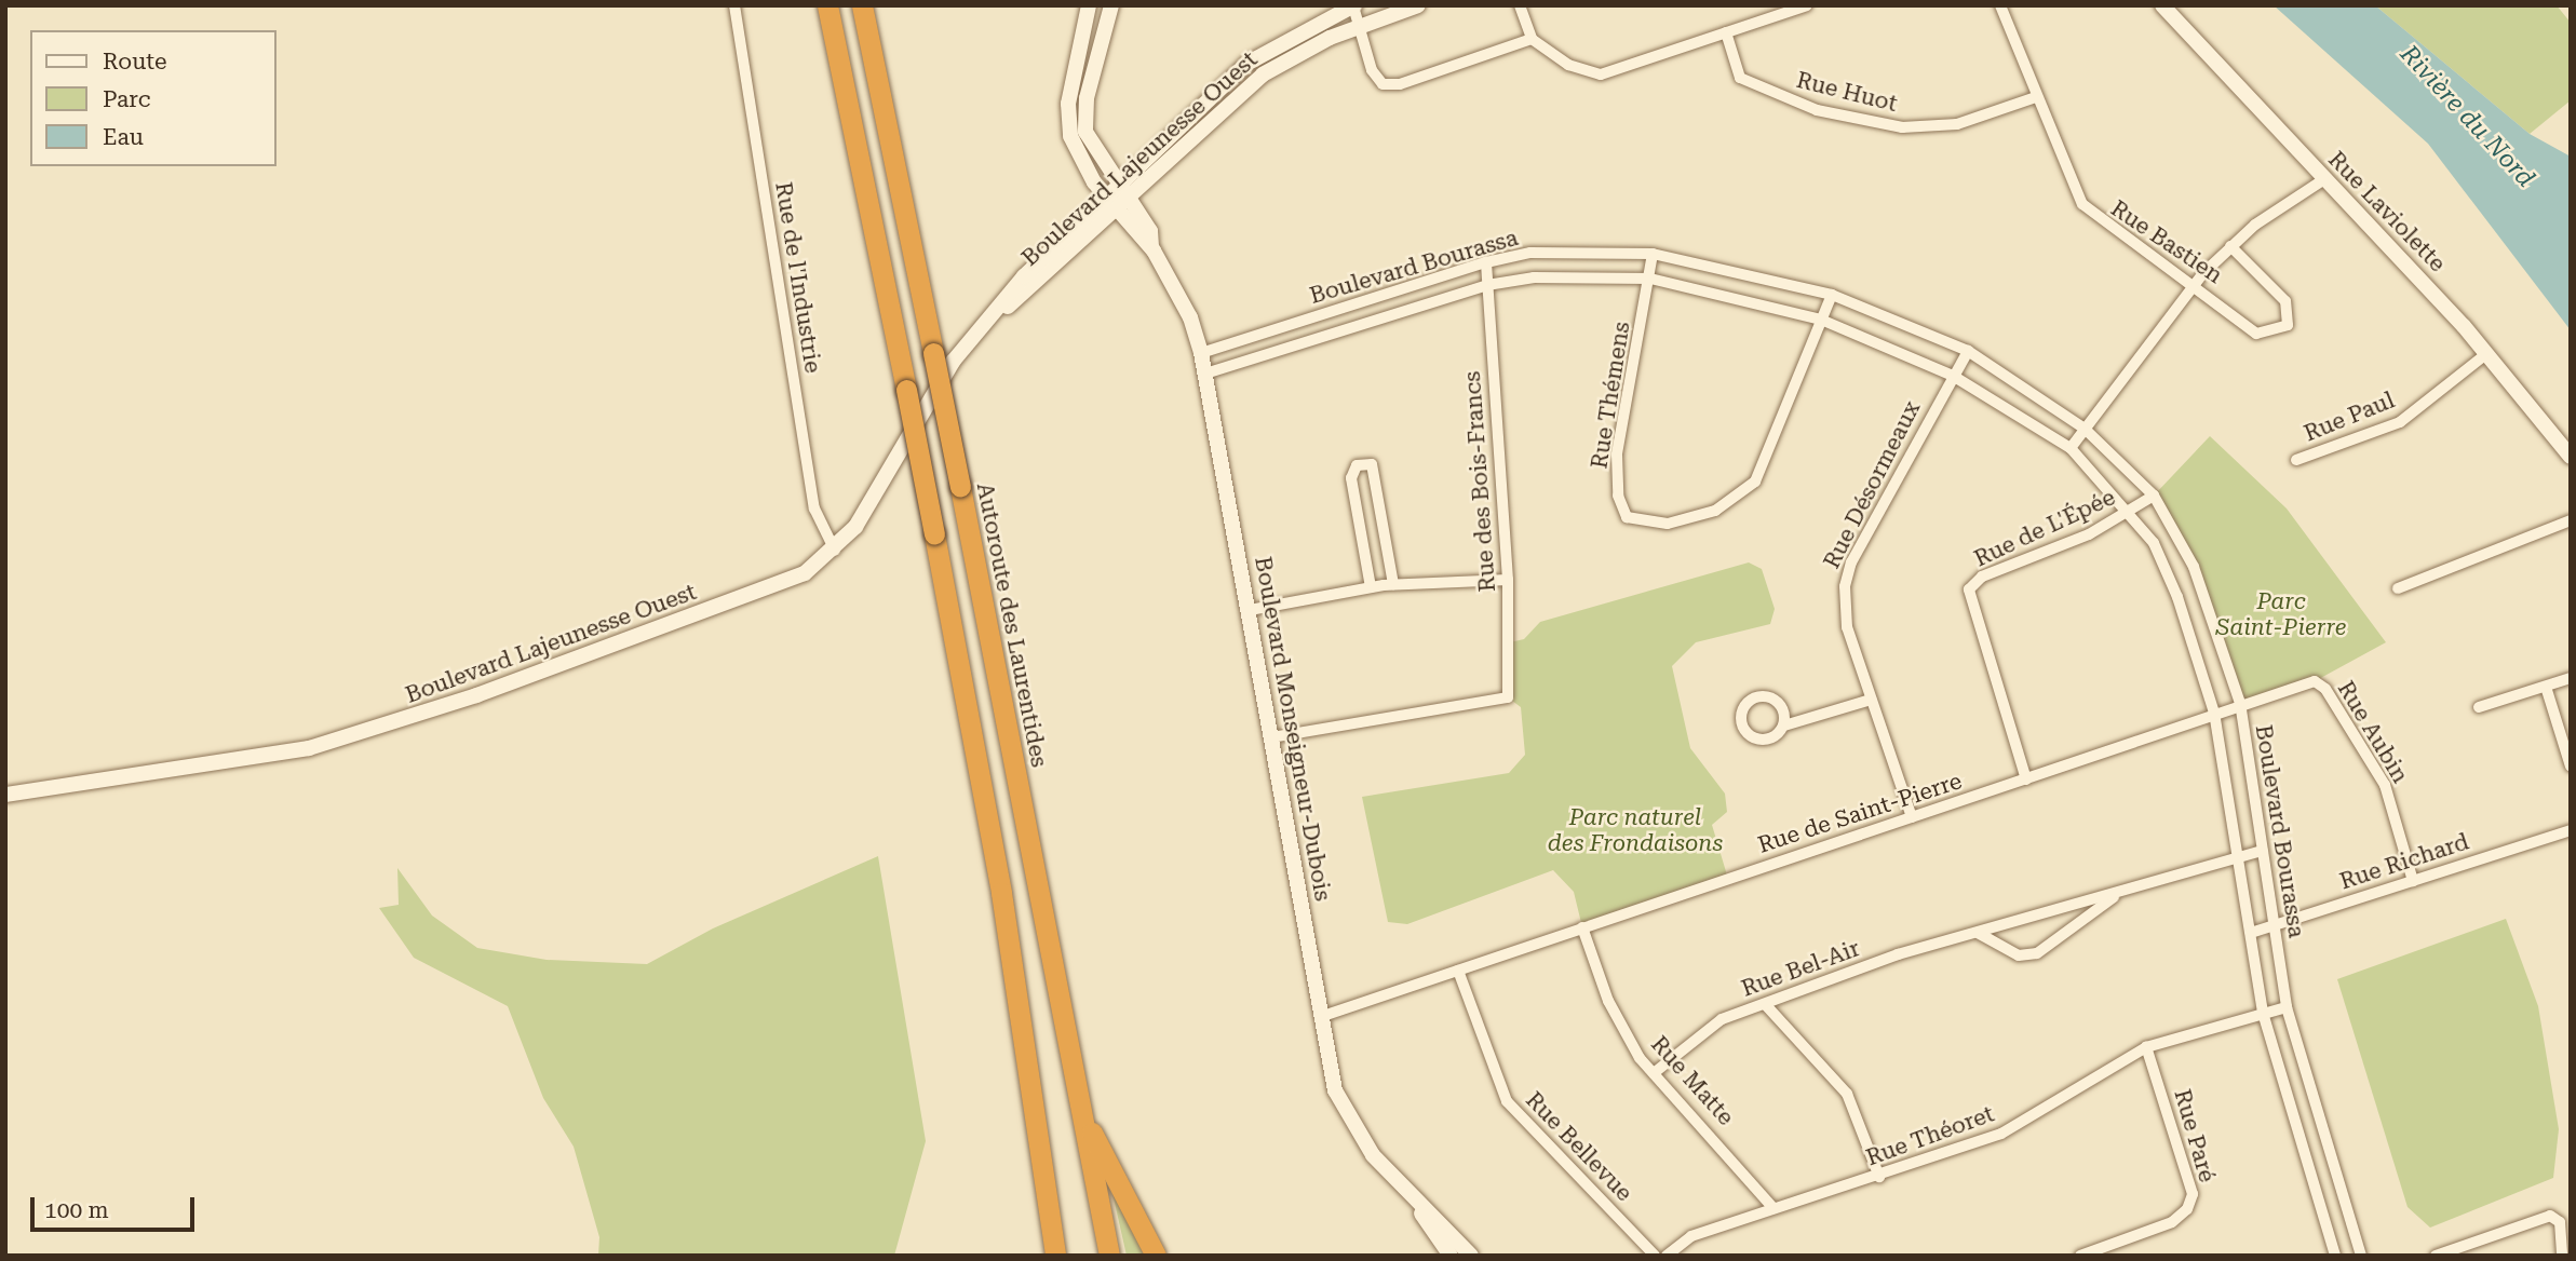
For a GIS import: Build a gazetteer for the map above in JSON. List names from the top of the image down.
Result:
{
  "streets": {
    "highway": ["Autoroute des Laurentides"],
    "street": [
      "Rue Huot",
      "Boulevard Lajeunesse Ouest",
      "Rue Laviolette",
      "Rue Bastien",
      "Boulevard Bourassa",
      "Rue de l'Industrie",
      "Rue Thémens",
      "Rue Paul",
      "Rue des Bois-Francs",
      "Rue Désormeaux",
      "Rue de L'Épée",
      "Boulevard Monseigneur-Dubois",
      "Rue Aubin",
      "Rue de Saint-Pierre",
      "Rue Richard",
      "Rue Bel-Air",
      "Rue Matte",
      "Rue Théoret",
      "Rue Paré",
      "Rue Bellevue"
    ]
  },
  "crossings": [
    ["Rue Huot", "Rue Bastien"],
    ["Boulevard Lajeunesse Ouest", "Rue de l'Industrie"],
    ["Boulevard Lajeunesse Ouest", "Boulevard Monseigneur-Dubois"],
    ["Rue Laviolette", "Rue Paul"],
    ["Boulevard Bourassa", "Rue Thémens"],
    ["Boulevard Bourassa", "Rue des Bois-Francs"],
    ["Boulevard Bourassa", "Rue Désormeaux"],
    ["Boulevard Bourassa", "Rue de L'Épée"],
    ["Boulevard Bourassa", "Boulevard Monseigneur-Dubois"],
    ["Boulevard Bourassa", "Rue Aubin"],
    ["Boulevard Bourassa", "Rue de Saint-Pierre"],
    ["Boulevard Bourassa", "Rue Richard"],
    ["Boulevard Bourassa", "Rue Bel-Air"],
    ["Boulevard Bourassa", "Rue Théoret"],
    ["Rue des Bois-Francs", "Boulevard Monseigneur-Dubois"],
    ["Rue Désormeaux", "Rue de Saint-Pierre"],
    ["Rue de L'Épée", "Rue de Saint-Pierre"],
    ["Boulevard Monseigneur-Dubois", "Rue de Saint-Pierre"],
    ["Rue Aubin", "Rue de Saint-Pierre"],
    ["Rue Aubin", "Rue Richard"],
    ["Rue de Saint-Pierre", "Rue Matte"],
    ["Rue de Saint-Pierre", "Rue Bellevue"],
    ["Rue Bel-Air", "Rue Matte"],
    ["Rue Matte", "Rue Théoret"],
    ["Rue Théoret", "Rue Paré"]
  ],
  "water": ["Rivière du Nord"],
  "parks": ["Parc Saint-Pierre", "Parc naturel des Frondaisons"],
  "legend": ["Route", "Parc", "Eau"],
  "scale_bar": "100 m"
}
